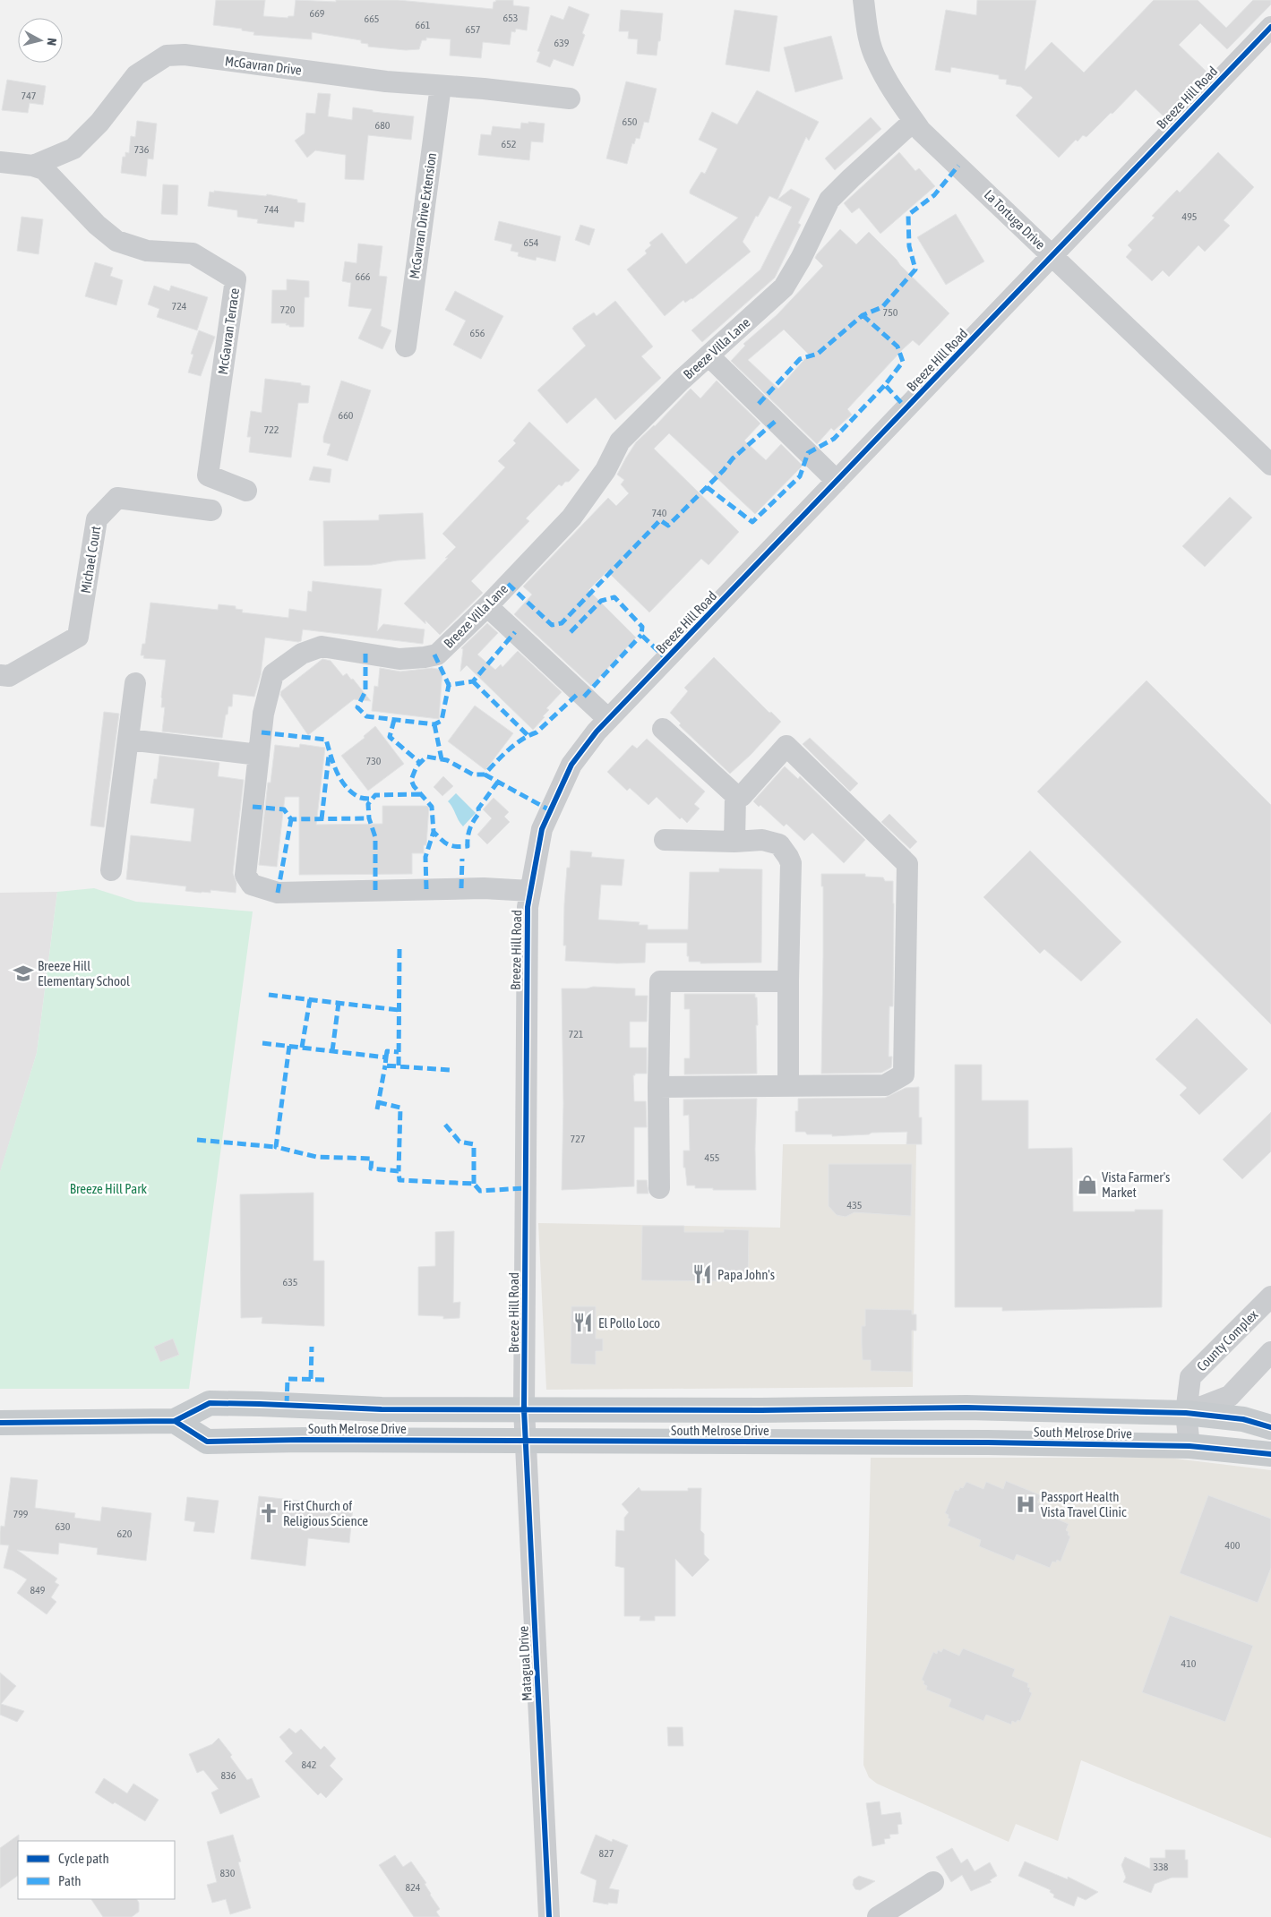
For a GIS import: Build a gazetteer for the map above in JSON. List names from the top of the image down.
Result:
{
  "streets": {
    "main road": ["South Melrose Drive"],
    "street": [
      "McGavran Drive",
      "Breeze Hill Road",
      "McGavran Drive Extension",
      "La Tortuga Drive",
      "McGavran Terrace",
      "Breeze Villa Lane",
      "Michael Court",
      "County Complex",
      "Matagual Drive"
    ]
  },
  "crossings": [
    ["McGavran Drive", "McGavran Drive Extension"],
    ["McGavran Drive", "McGavran Terrace"],
    ["Breeze Hill Road", "La Tortuga Drive"],
    ["Breeze Hill Road", "Breeze Villa Lane"],
    ["Breeze Hill Road", "South Melrose Drive"],
    ["Breeze Hill Road", "Matagual Drive"],
    ["La Tortuga Drive", "Breeze Villa Lane"],
    ["County Complex", "South Melrose Drive"],
    ["South Melrose Drive", "Matagual Drive"]
  ],
  "parks": ["Breeze Hill Park"],
  "places": {
    "school or university": ["Breeze Hill Elementary School"],
    "shop": ["Vista Farmer's Market"],
    "restaurant": ["Papa John's", "El Pollo Loco"],
    "hospital": ["Passport Health Vista Travel Clinic"],
    "church": ["First Church of Religious Science"]
  },
  "house_numbers": [
    "669",
    "653",
    "665",
    "661",
    "657",
    "639",
    "747",
    "650",
    "680",
    "652",
    "736",
    "744",
    "495",
    "654",
    "666",
    "724",
    "720",
    "750",
    "656",
    "660",
    "722",
    "740",
    "730",
    "721",
    "727",
    "455",
    "435",
    "635",
    "799",
    "630",
    "620",
    "400",
    "849",
    "410",
    "842",
    "836",
    "827",
    "338",
    "830",
    "824"
  ],
  "legend": ["Cycle path", "Path"],
  "north": "right"
}
